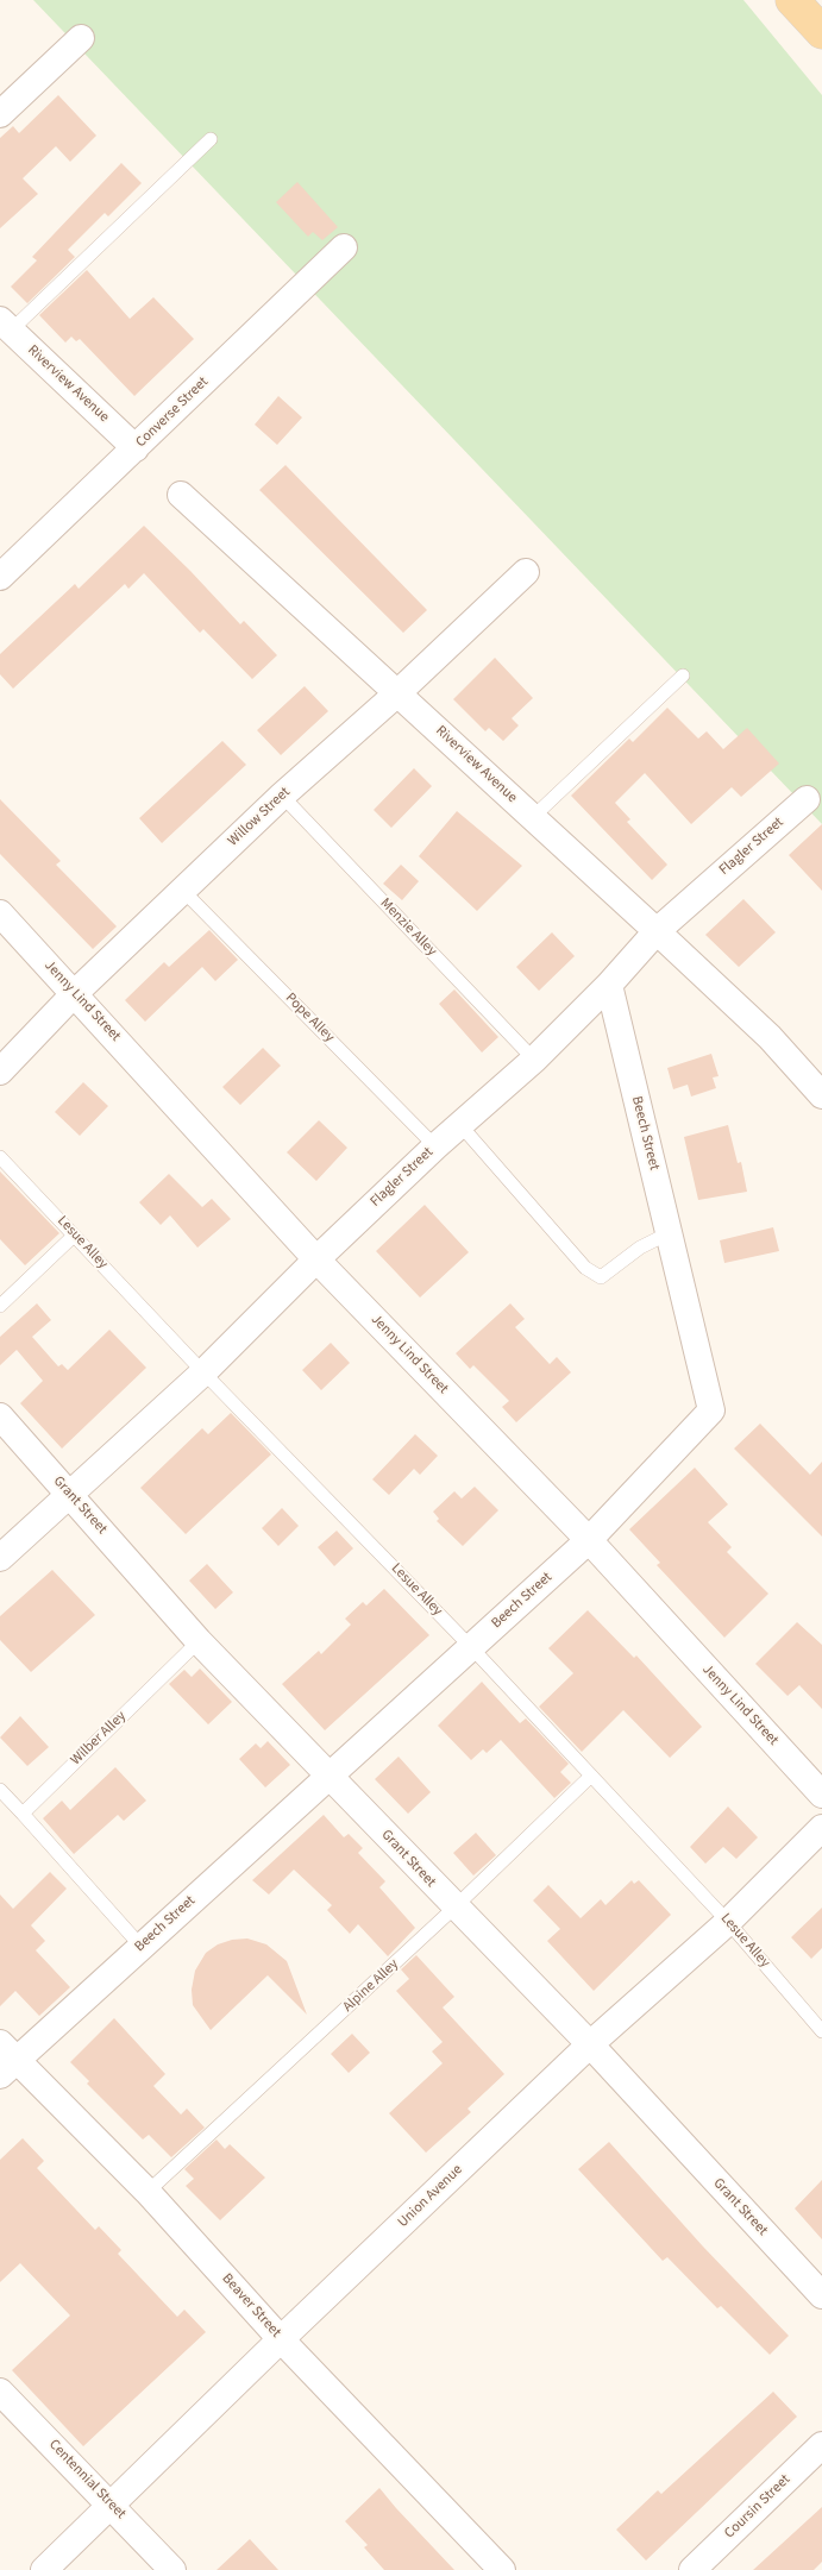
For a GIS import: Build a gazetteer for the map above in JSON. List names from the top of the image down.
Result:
{
  "streets": {
    "street": [
      "Riverview Avenue",
      "Converse Street",
      "Willow Street",
      "Flagler Street",
      "Jenny Lind Street",
      "Beech Street",
      "Grant Street",
      "Union Avenue",
      "Beaver Street",
      "Centennial Street",
      "Coursin Street"
    ],
    "lane": [
      "Menzie Alley",
      "Pope Alley",
      "Lesue Alley",
      "Wilber Alley",
      "Alpine Alley"
    ]
  },
  "crossings": [
    ["Riverview Avenue", "Converse Street"],
    ["Riverview Avenue", "Willow Street"],
    ["Riverview Avenue", "Flagler Street"],
    ["Willow Street", "Menzie Alley"],
    ["Willow Street", "Jenny Lind Street"],
    ["Willow Street", "Pope Alley"],
    ["Flagler Street", "Menzie Alley"],
    ["Flagler Street", "Jenny Lind Street"],
    ["Flagler Street", "Pope Alley"],
    ["Flagler Street", "Beech Street"],
    ["Flagler Street", "Lesue Alley"],
    ["Flagler Street", "Grant Street"],
    ["Jenny Lind Street", "Beech Street"],
    ["Beech Street", "Lesue Alley"],
    ["Beech Street", "Grant Street"],
    ["Beech Street", "Beaver Street"],
    ["Lesue Alley", "Alpine Alley"],
    ["Lesue Alley", "Union Avenue"],
    ["Grant Street", "Wilber Alley"],
    ["Grant Street", "Alpine Alley"],
    ["Grant Street", "Union Avenue"],
    ["Alpine Alley", "Beaver Street"],
    ["Union Avenue", "Beaver Street"],
    ["Union Avenue", "Centennial Street"]
  ]
}
